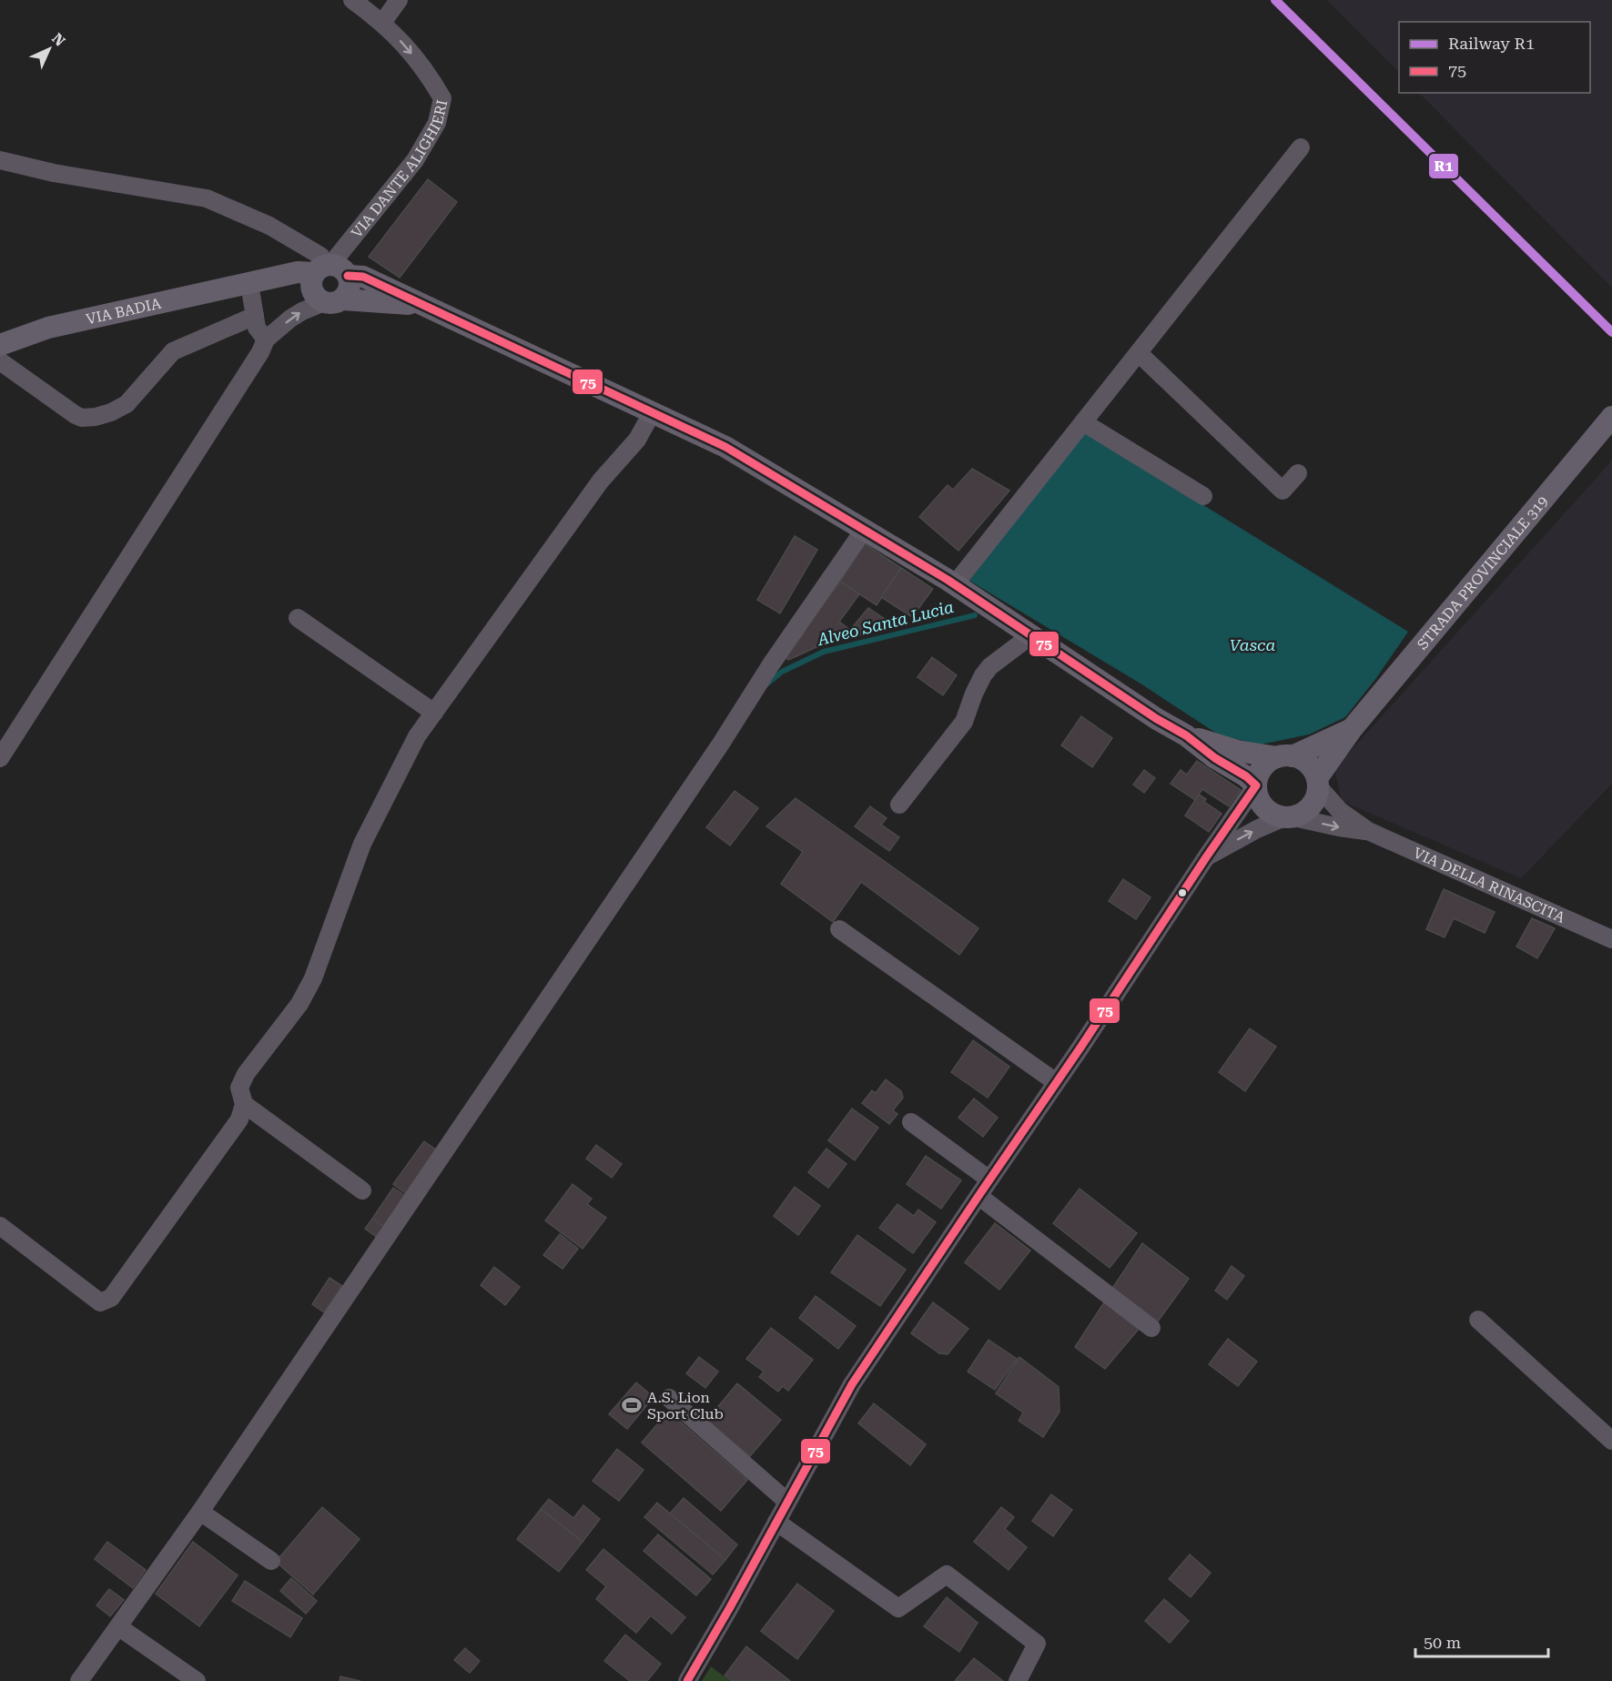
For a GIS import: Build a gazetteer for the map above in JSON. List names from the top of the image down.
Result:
{
  "streets": {
    "main road": ["VIA BADIA", "STRADA PROVINCIALE 319"],
    "street": ["VIA DANTE ALIGHIERI", "VIA DELLA RINASCITA"]
  },
  "crossings": [
    ["VIA DANTE ALIGHIERI", "VIA BADIA"],
    ["STRADA PROVINCIALE 319", "VIA DELLA RINASCITA"]
  ],
  "one_way": ["VIA DANTE ALIGHIERI"],
  "water": ["Alveo Santa Lucia", "Vasca"],
  "places": {
    "sports": ["A.S. Lion Sport Club"]
  },
  "lines": ["rail line R1", "transit line 75"],
  "legend": ["Railway R1", "75"],
  "scale_bar": "50 m",
  "north": "top right"
}
